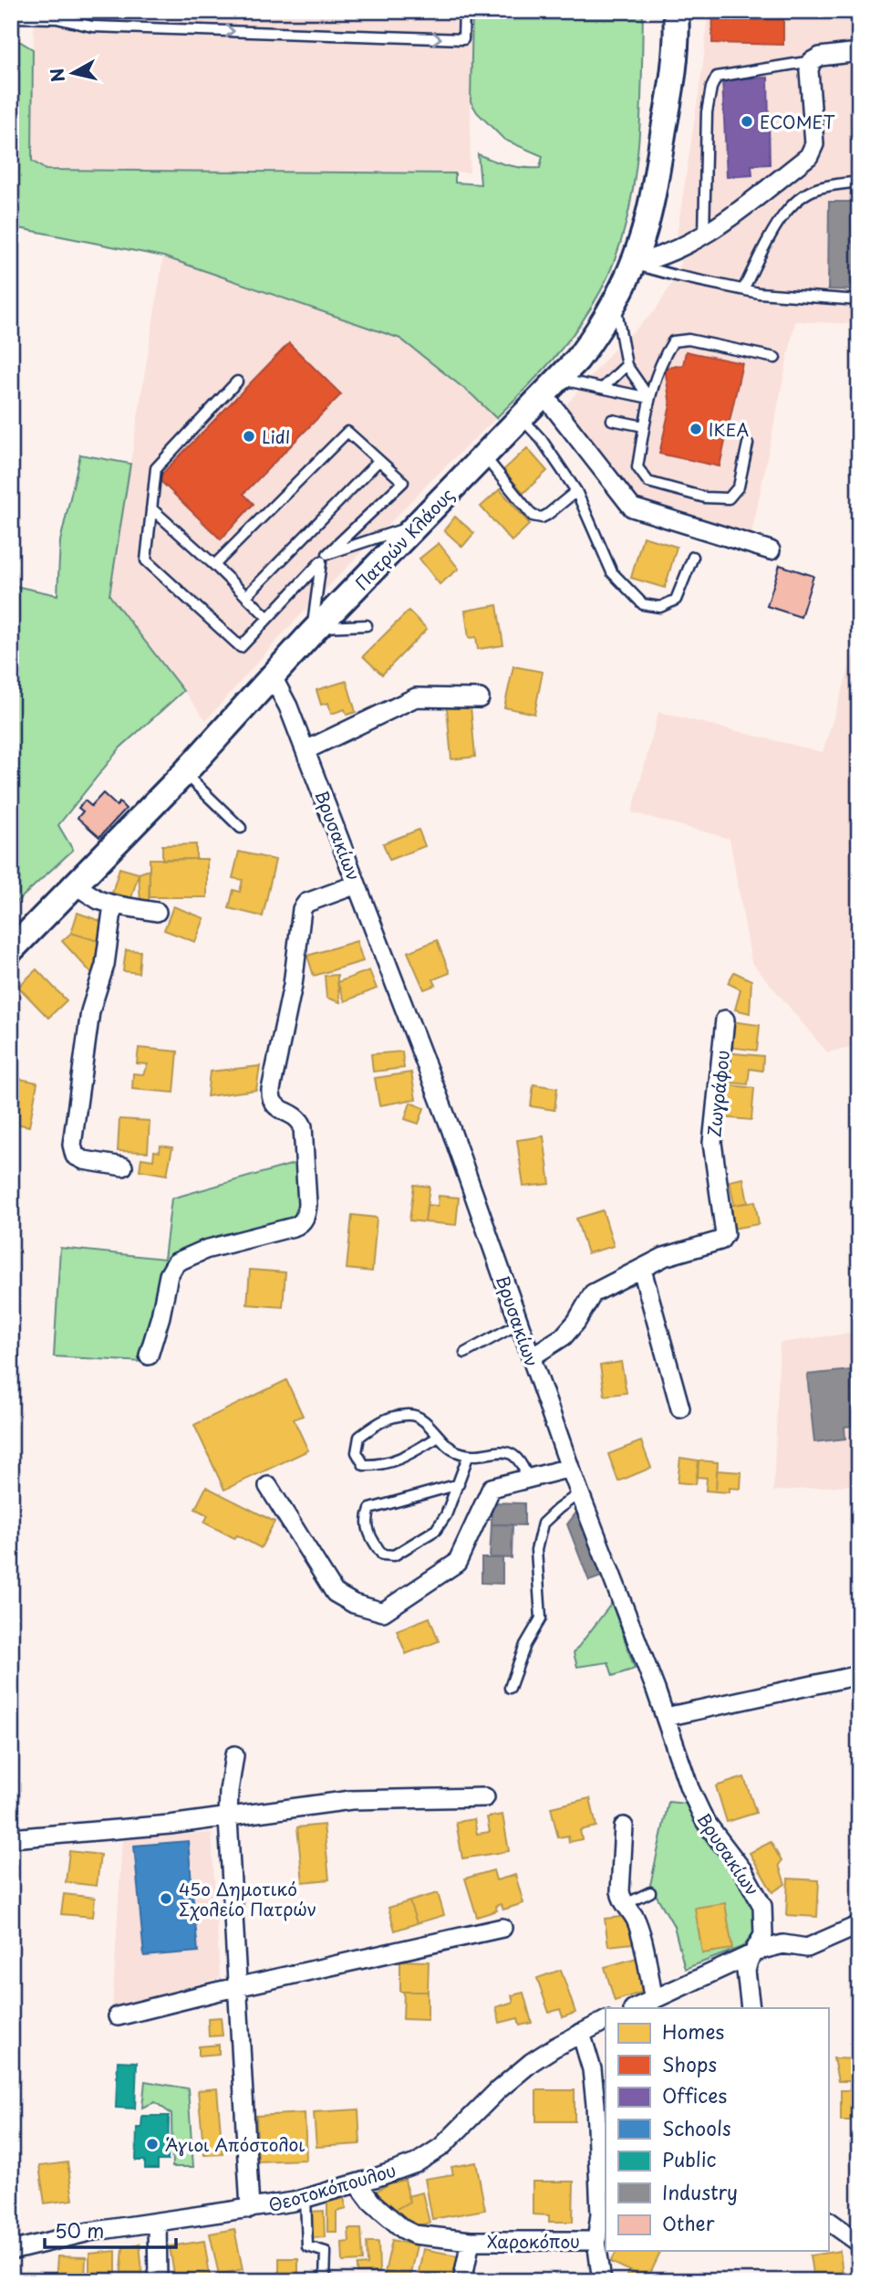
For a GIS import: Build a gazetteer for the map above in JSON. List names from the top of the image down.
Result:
{
  "streets": {
    "main road": ["Πατρών Κλάους"],
    "street": [
      "Βρυσακίων",
      "Ζωγράφου",
      "Θεοτοκόπουλου",
      "Χαροκόπου"
    ]
  },
  "crossings": [
    ["Πατρών Κλάους", "Βρυσακίων"],
    ["Βρυσακίων", "Ζωγράφου"],
    ["Θεοτοκόπουλου", "Χαροκόπου"]
  ],
  "places": [
    "ECOMET",
    "IKEA",
    "Lidl",
    "45ο Δημοτικό Σχολείο Πατρών",
    "Άγιοι Απόστολοι"
  ],
  "legend": [
    "Homes",
    "Shops",
    "Offices",
    "Schools",
    "Public",
    "Industry",
    "Other"
  ],
  "scale_bar": "50 m",
  "north": "left"
}
